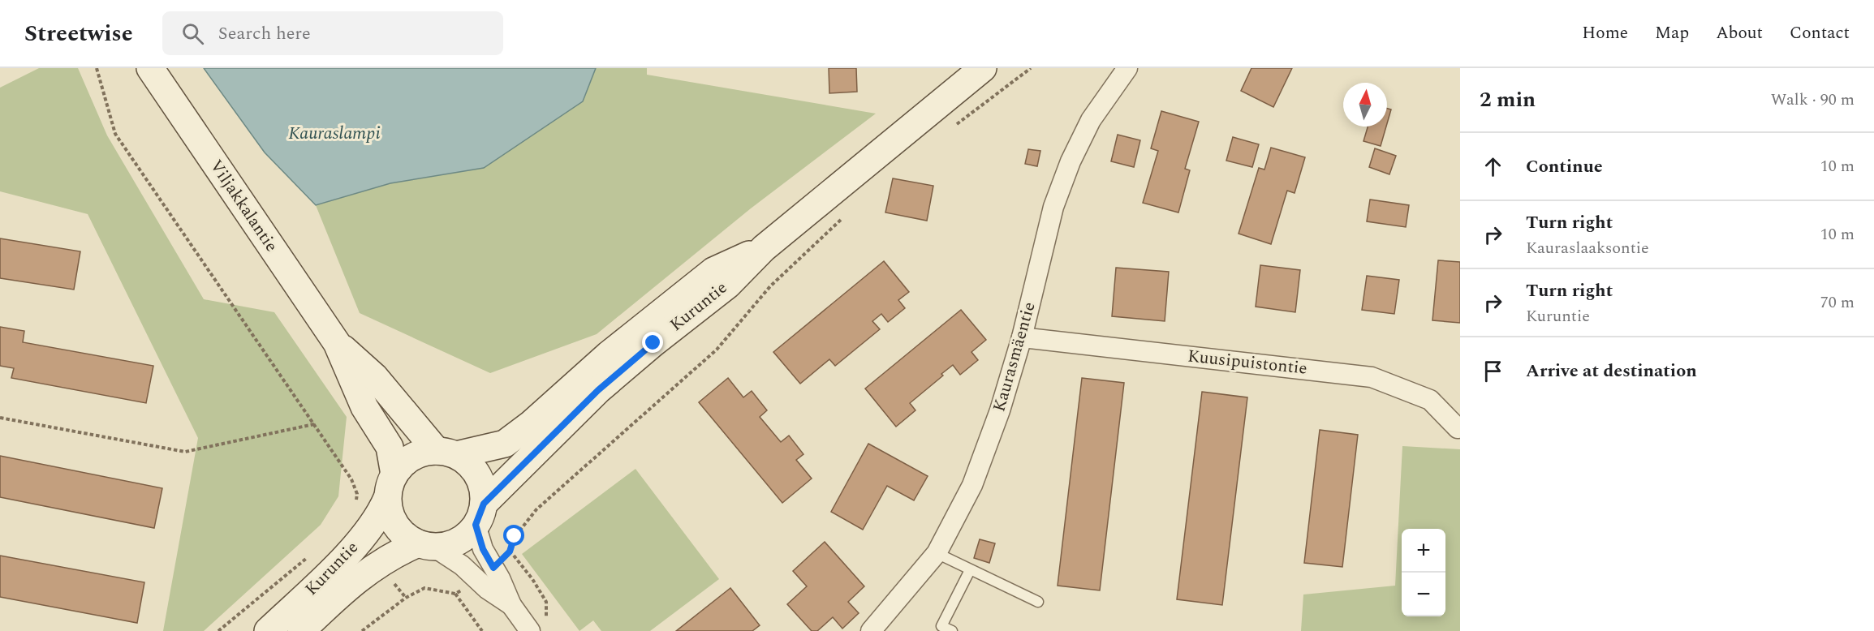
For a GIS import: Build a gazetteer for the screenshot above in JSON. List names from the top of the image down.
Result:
{
  "streets": {
    "main road": ["Viljakkalantie", "Kuruntie"],
    "street": ["Kaurasmäentie", "Kuusipuistontie"]
  },
  "crossings": [
    ["Viljakkalantie", "Kuruntie"],
    ["Kaurasmäentie", "Kuusipuistontie"]
  ],
  "water": ["Kauraslampi"],
  "north": "top",
  "page": {
    "header": "Streetwise",
    "search": "Search here",
    "nav": [
      "Home",
      "Map",
      "About",
      "Contact"
    ],
    "heading": ["2 min", "Walk · 90 m"],
    "list": [
      ["Continue", "10 m"],
      ["Turn right", "Kauraslaaksontie", "10 m"],
      ["Turn right", "Kuruntie", "70 m"],
      "Arrive at destination"
    ],
    "map_buttons": ["+", "−"]
  }
}
